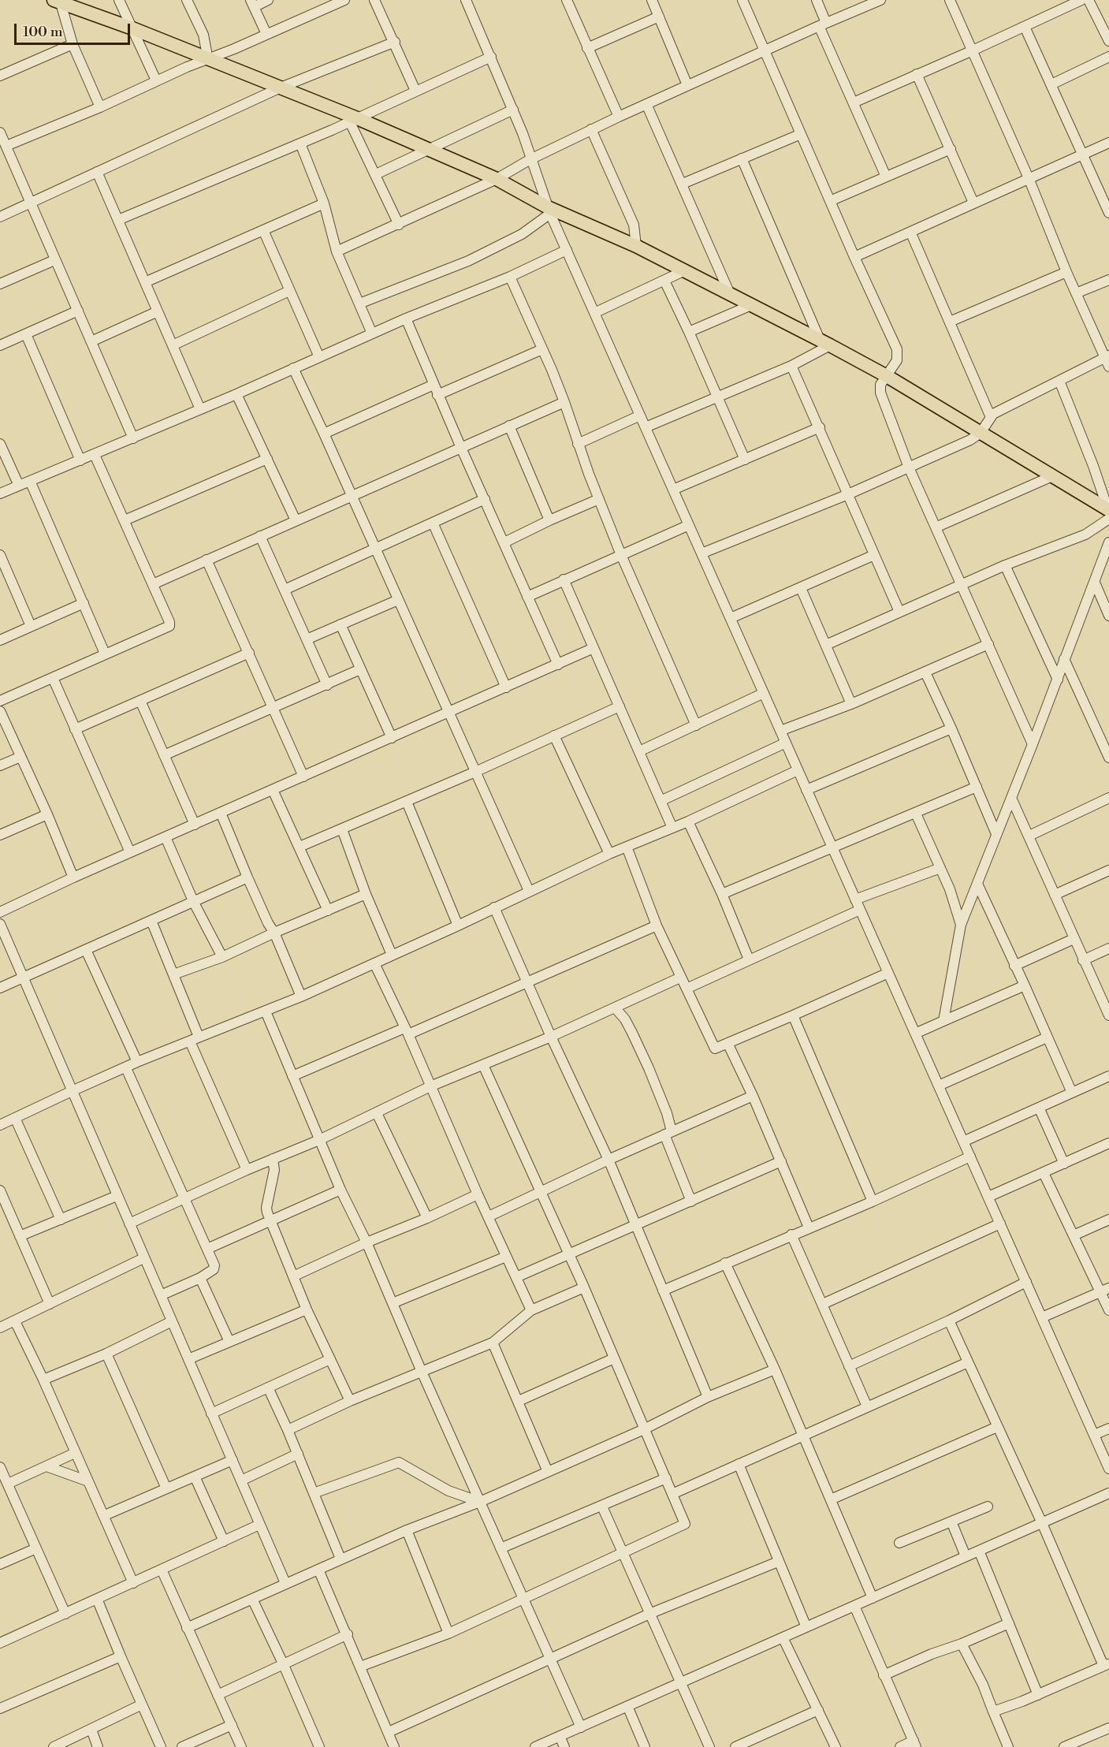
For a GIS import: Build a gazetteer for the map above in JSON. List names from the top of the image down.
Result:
{
  "scale_bar": "100 m"
}
